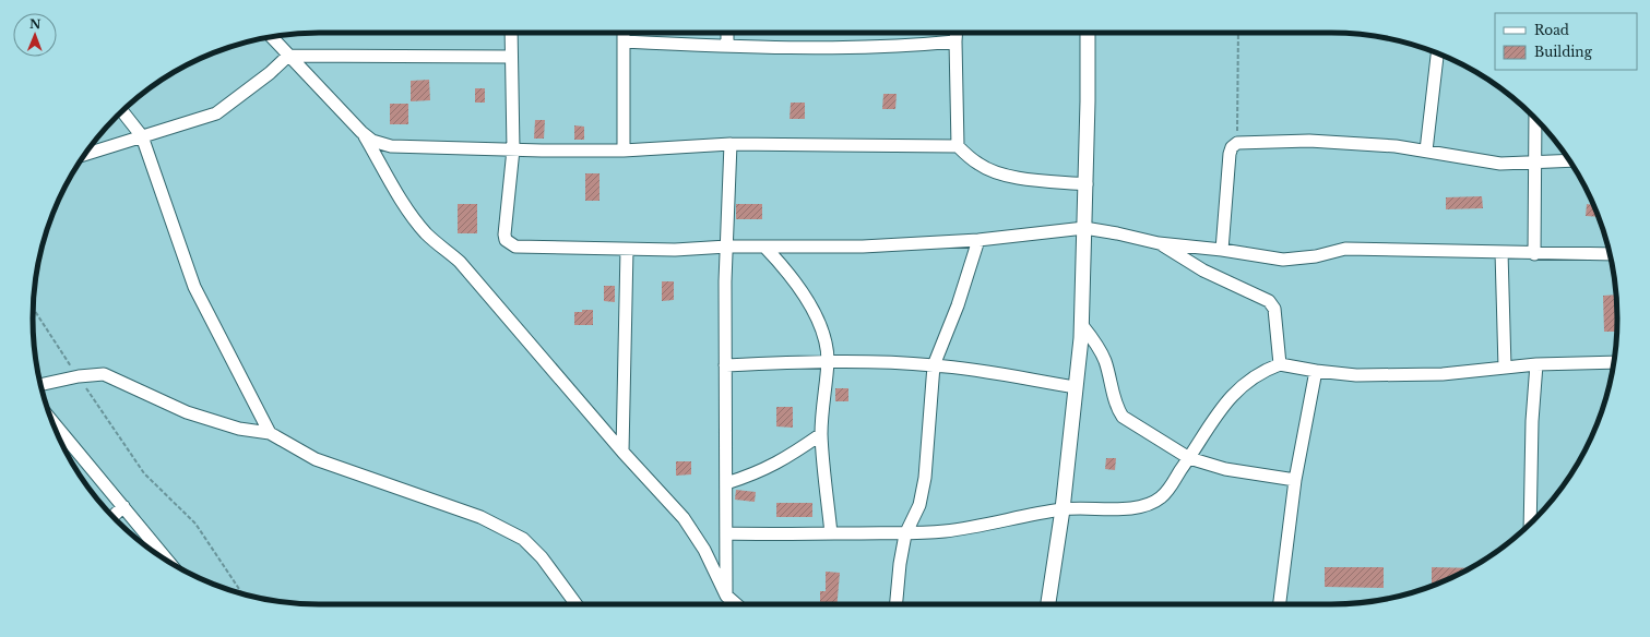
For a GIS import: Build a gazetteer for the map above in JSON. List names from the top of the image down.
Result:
{
  "legend": ["Road", "Building"],
  "north": "top"
}
